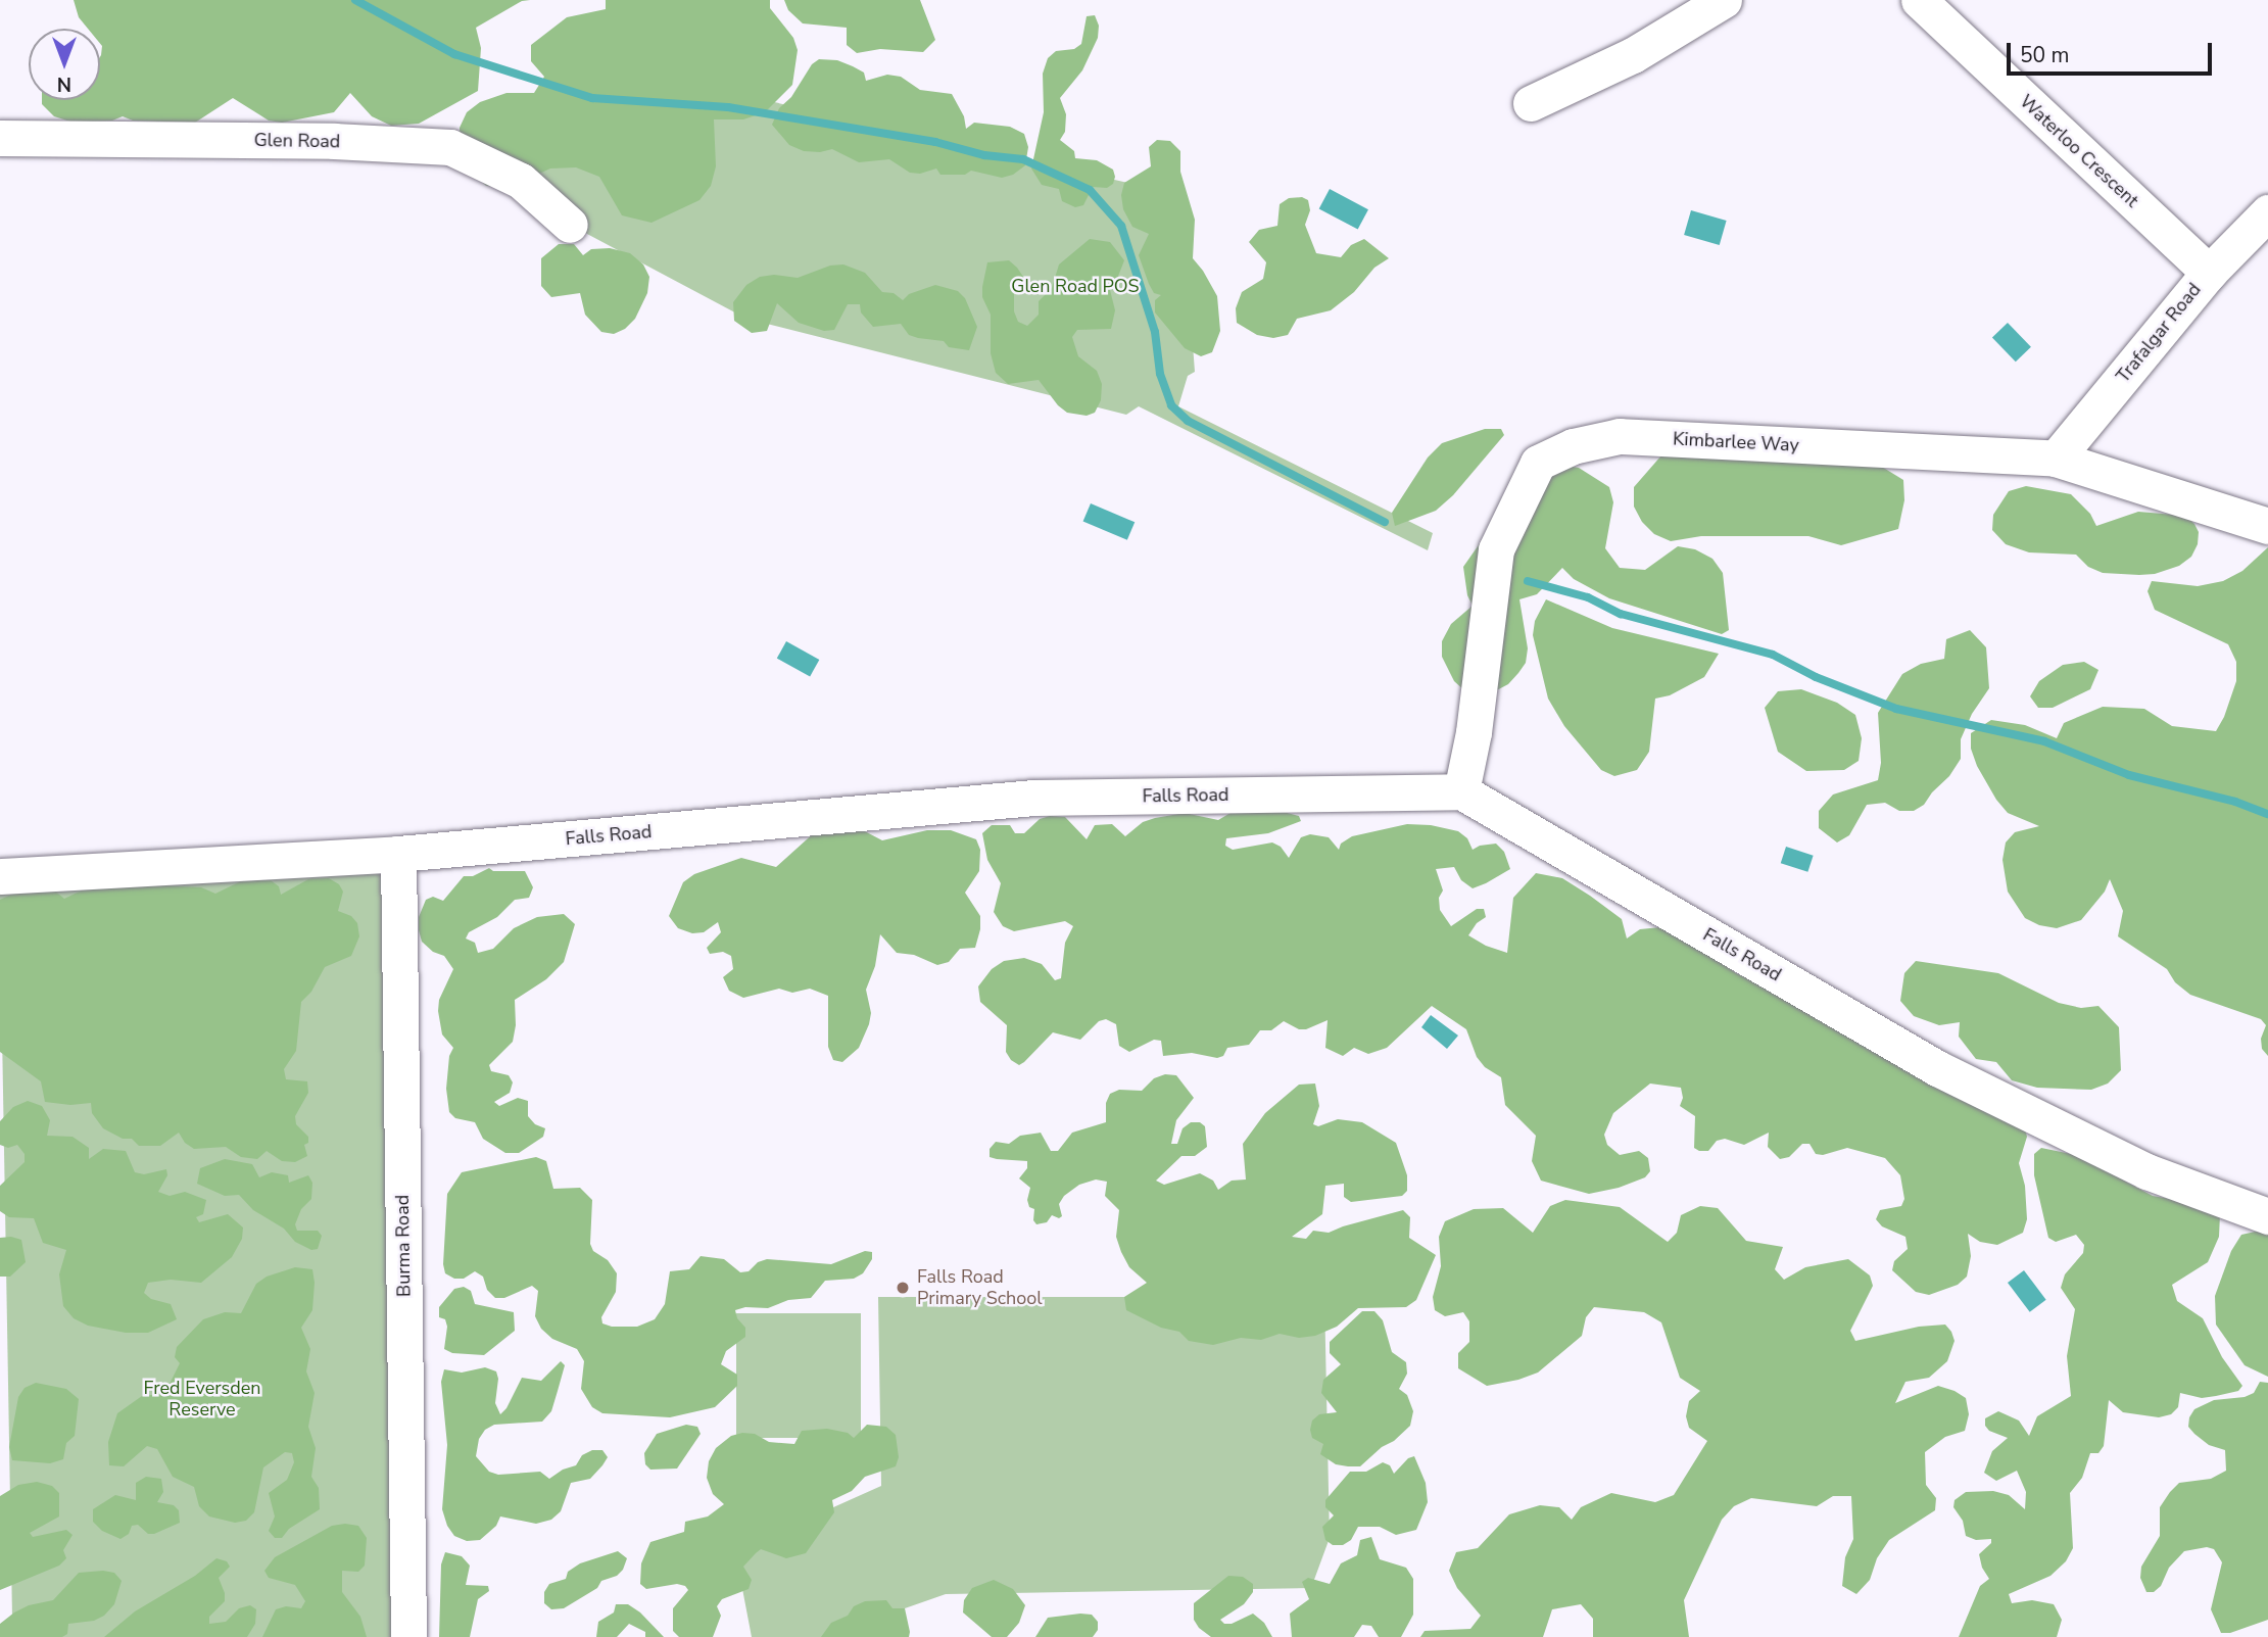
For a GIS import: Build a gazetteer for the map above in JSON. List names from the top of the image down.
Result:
{
  "streets": {
    "street": [
      "Glen Road",
      "Waterloo Crescent",
      "Trafalgar Road",
      "Kimbarlee Way",
      "Falls Road",
      "Burma Road"
    ]
  },
  "crossings": [
    ["Waterloo Crescent", "Trafalgar Road"],
    ["Trafalgar Road", "Kimbarlee Way"],
    ["Kimbarlee Way", "Falls Road"],
    ["Falls Road", "Burma Road"]
  ],
  "parks": ["Glen Road POS", "Fred Eversden Reserve"],
  "places": ["Falls Road Primary School"],
  "scale_bar": "50 m",
  "north": "bottom"
}
